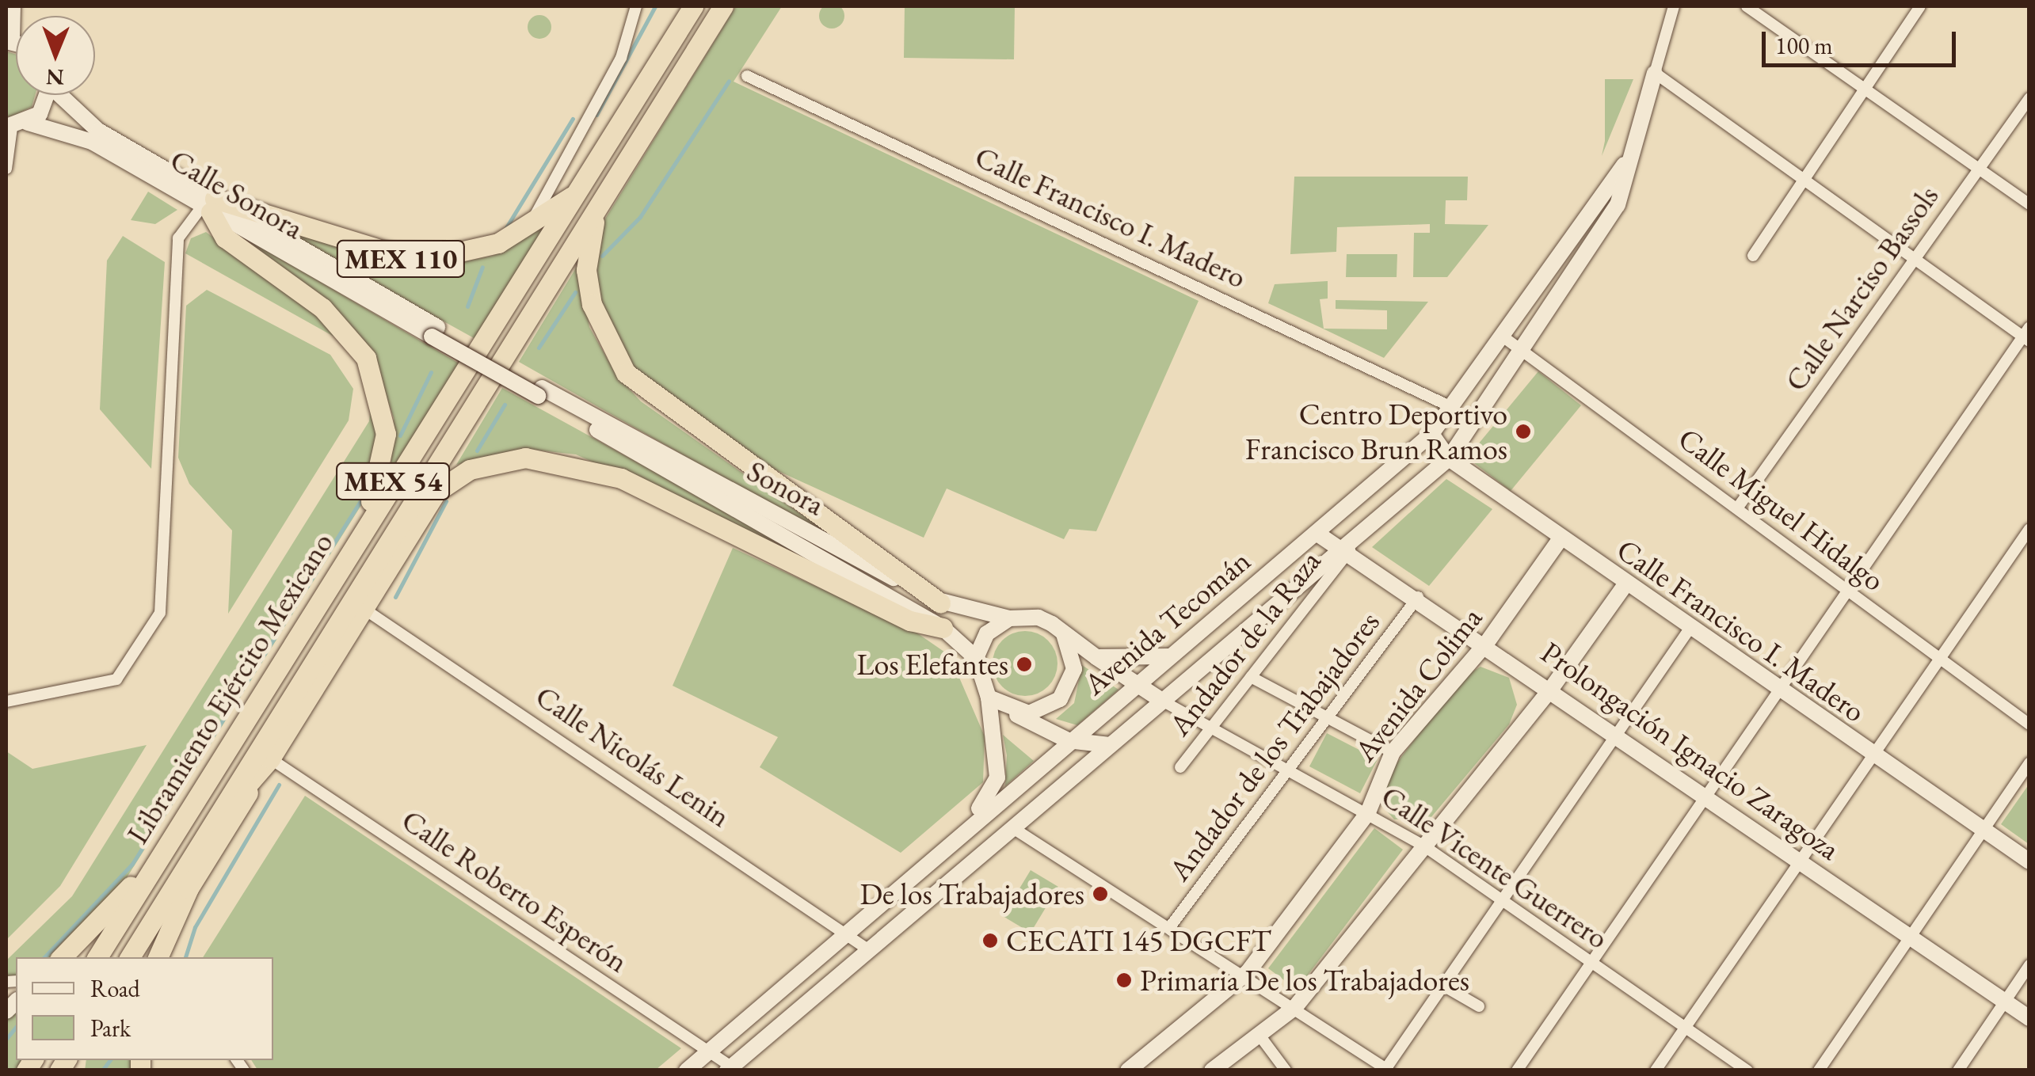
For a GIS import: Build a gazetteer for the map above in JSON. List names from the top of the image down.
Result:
{
  "streets": {
    "highway": ["MEX 110", "MEX 54", "Libramiento Ejército Mexicano"],
    "street": [
      "Calle Sonora",
      "Calle Francisco I. Madero",
      "Calle Narciso Bassols",
      "Sonora",
      "Calle Miguel Hidalgo",
      "Avenida Tecomán",
      "Andador de la Raza",
      "Avenida Colima",
      "Andador de los Trabajadores",
      "Prolongación Ignacio Zaragoza",
      "Calle Nicolás Lenin",
      "Calle Vicente Guerrero",
      "Calle Roberto Esperón"
    ]
  },
  "crossings": [
    ["Calle Sonora", "MEX 110"],
    ["Calle Sonora", "Sonora"],
    ["Calle Francisco I. Madero", "Avenida Tecomán"],
    ["Calle Francisco I. Madero", "Avenida Colima"],
    ["MEX 110", "Libramiento Ejército Mexicano"],
    ["Calle Narciso Bassols", "Calle Miguel Hidalgo"],
    ["Sonora", "Avenida Tecomán"],
    ["Sonora", "Calle Vicente Guerrero"],
    ["Calle Miguel Hidalgo", "Avenida Tecomán"],
    ["Avenida Tecomán", "Andador de la Raza"],
    ["Avenida Tecomán", "Prolongación Ignacio Zaragoza"],
    ["Avenida Tecomán", "Calle Nicolás Lenin"],
    ["Avenida Tecomán", "Calle Vicente Guerrero"],
    ["Avenida Tecomán", "Calle Roberto Esperón"],
    ["Andador de la Raza", "Prolongación Ignacio Zaragoza"],
    ["Andador de la Raza", "Calle Vicente Guerrero"],
    ["Avenida Colima", "Prolongación Ignacio Zaragoza"],
    ["Avenida Colima", "Calle Vicente Guerrero"],
    ["Andador de los Trabajadores", "Prolongación Ignacio Zaragoza"],
    ["Andador de los Trabajadores", "Calle Vicente Guerrero"]
  ],
  "places": [
    "Centro Deportivo Francisco Brun Ramos",
    "Los Elefantes",
    "De los Trabajadores",
    "CECATI 145 DGCFT",
    "Primaria De los Trabajadores"
  ],
  "legend": ["Road", "Park"],
  "scale_bar": "100 m",
  "north": "bottom"
}
